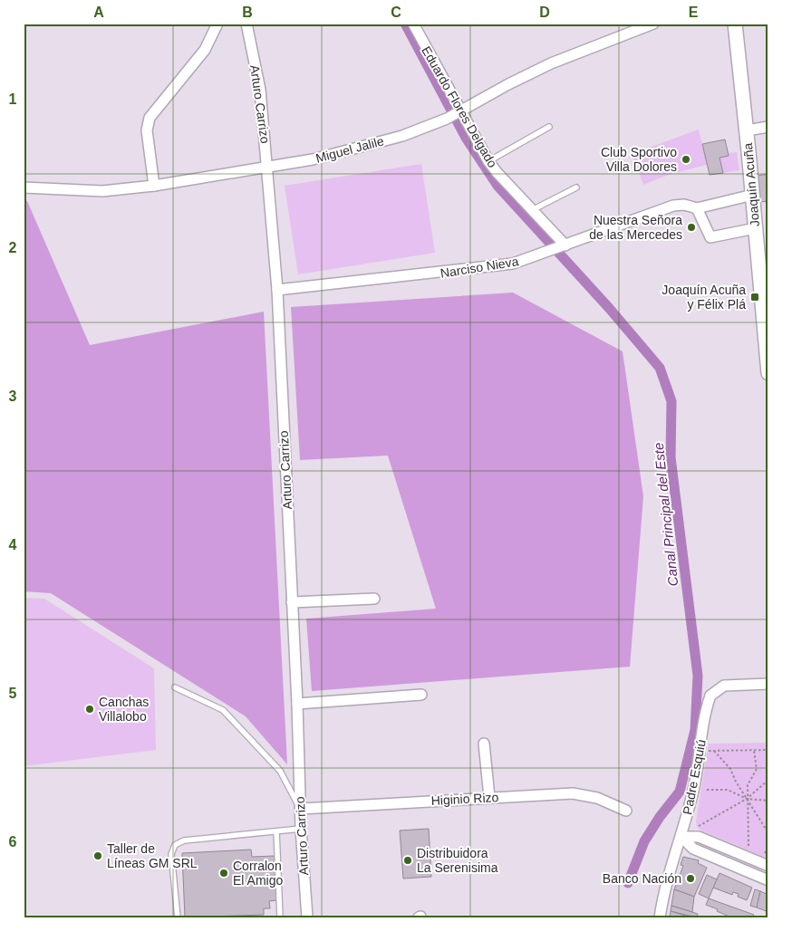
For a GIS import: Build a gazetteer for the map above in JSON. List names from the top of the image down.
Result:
{
  "streets": {
    "street": [
      "Arturo Carrizo",
      "Eduardo Flores Delgado",
      "Miguel Jalile",
      "Joaquín Acuña",
      "Narciso Nieva",
      "Padre Esquiú",
      "Higinio Rizo"
    ]
  },
  "crossings": [
    ["Arturo Carrizo", "Miguel Jalile"],
    ["Arturo Carrizo", "Narciso Nieva"],
    ["Arturo Carrizo", "Higinio Rizo"],
    ["Eduardo Flores Delgado", "Miguel Jalile"],
    ["Eduardo Flores Delgado", "Narciso Nieva"],
    ["Joaquín Acuña", "Narciso Nieva"]
  ],
  "water": ["Canal Principal del Este"],
  "places": {
    "other": [
      "Club Sportivo Villa Dolores",
      "Nuestra Señora de las Mercedes",
      "Canchas Villalobo",
      "Taller de Líneas GM SRL",
      "Distribuidora La Serenisima",
      "Corralon El Amigo",
      "Banco Nación"
    ],
    "transit": ["Joaquín Acuña y Félix Plá"]
  },
  "grid": {
    "columns": [
      "A",
      "B",
      "C",
      "D",
      "E"
    ],
    "rows": [
      "1",
      "2",
      "3",
      "4",
      "5",
      "6"
    ]
  }
}
